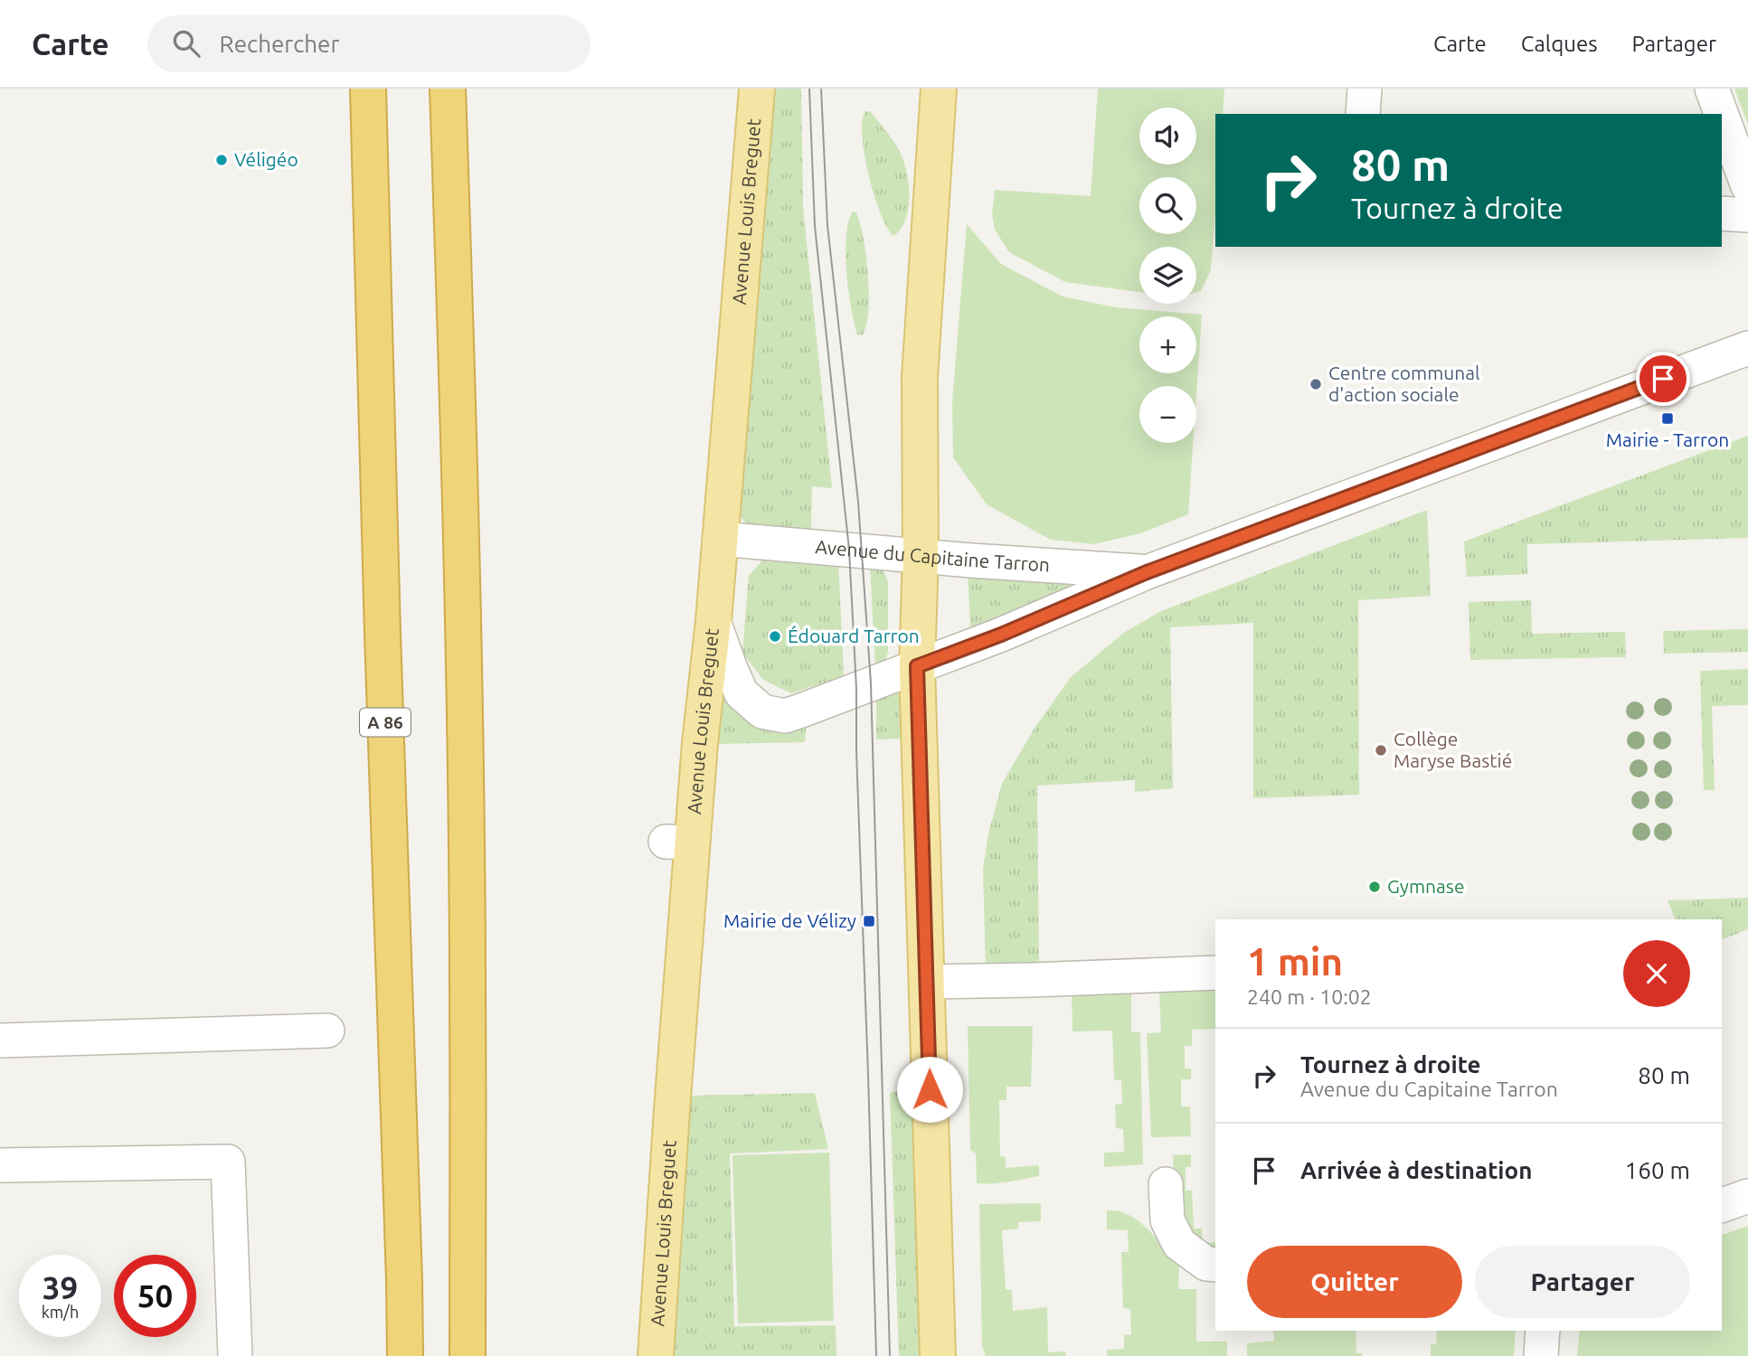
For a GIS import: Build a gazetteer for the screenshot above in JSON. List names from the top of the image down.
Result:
{
  "streets": {
    "highway": ["A 86"],
    "main road": ["Avenue Louis Breguet"],
    "street": ["Avenue du Capitaine Tarron"]
  },
  "crossings": [
    ["Avenue Louis Breguet", "Avenue du Capitaine Tarron"]
  ],
  "places": {
    "other": [
      "Véligéo",
      "Centre communal d'action sociale",
      "Édouard Tarron",
      "Collège Maryse Bastié",
      "Gymnase"
    ],
    "transit": ["Mairie - Tarron", "Mairie de Vélizy"]
  },
  "page": {
    "header": "Carte",
    "search": "Rechercher",
    "nav": ["Carte", "Calques", "Partager"],
    "map_buttons": ["+", "−"],
    "turn": ["80 m", "Tournez à droite"],
    "heading": ["1 min", "240 m · 10:02"],
    "list": [
      {
        "name": "Tournez à droite",
        "note": "Avenue du Capitaine Tarron",
        "value": "80 m"
      },
      {
        "name": "Arrivée à destination",
        "value": "160 m"
      }
    ],
    "buttons": ["Quitter", "Partager"],
    "speed": "39 km/h",
    "limit": "50"
  }
}
